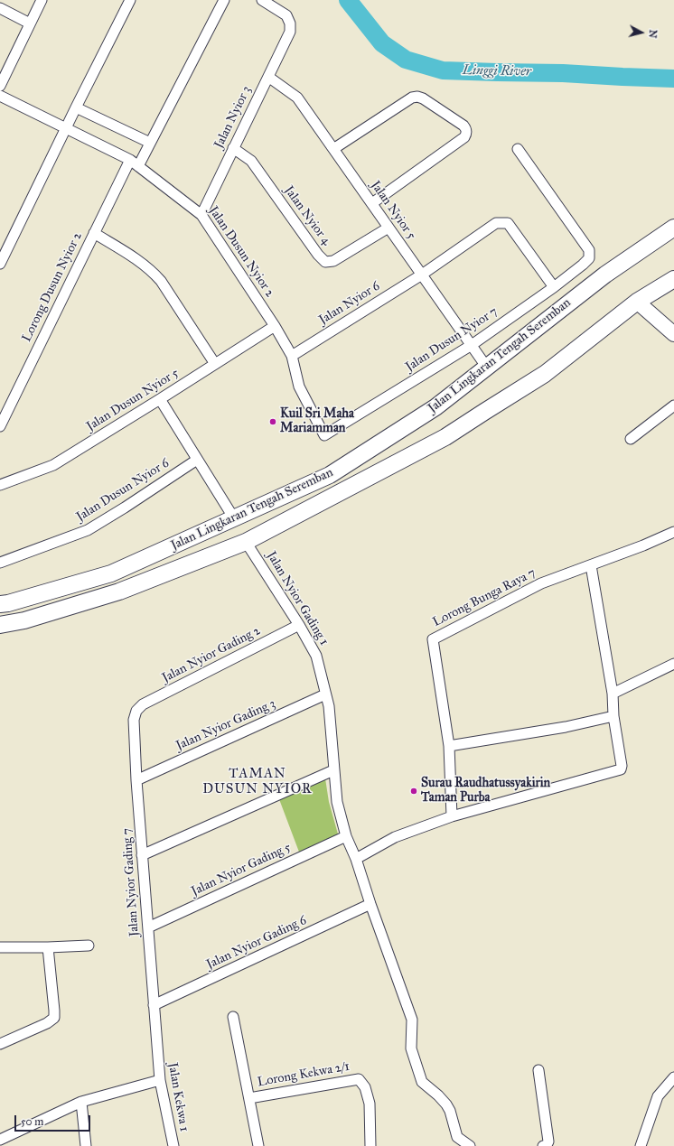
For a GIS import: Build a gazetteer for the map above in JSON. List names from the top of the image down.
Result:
{
  "streets": {
    "main road": ["Jalan Lingkaran Tengah Seremban"],
    "street": [
      "Jalan Nyior 3",
      "Jalan Nyior 5",
      "Jalan Nyior 4",
      "Jalan Dusun Nyior 2",
      "Lorong Dusun Nyior 2",
      "Jalan Nyior 6",
      "Jalan Dusun Nyior 7",
      "Jalan Dusun Nyior 5",
      "Jalan Dusun Nyior 6",
      "Lorong Bunga Raya 7",
      "Jalan Nyior Gading 1",
      "Jalan Nyior Gading 2",
      "Jalan Nyior Gading 3",
      "Jalan Nyior Gading 5",
      "Jalan Nyior Gading 7",
      "Jalan Nyior Gading 6",
      "Lorong Kekwa 2/1",
      "Jalan Kekwa 1"
    ]
  },
  "crossings": [
    ["Jalan Nyior 3", "Jalan Nyior 5"],
    ["Jalan Nyior 3", "Jalan Nyior 4"],
    ["Jalan Nyior 3", "Jalan Dusun Nyior 2"],
    ["Jalan Nyior 5", "Jalan Nyior 4"],
    ["Jalan Nyior 5", "Jalan Nyior 6"],
    ["Jalan Nyior 5", "Jalan Dusun Nyior 7"],
    ["Jalan Nyior 5", "Jalan Lingkaran Tengah Seremban"],
    ["Jalan Dusun Nyior 2", "Lorong Dusun Nyior 2"],
    ["Jalan Dusun Nyior 2", "Jalan Nyior 6"],
    ["Jalan Dusun Nyior 2", "Jalan Dusun Nyior 7"],
    ["Jalan Dusun Nyior 2", "Jalan Dusun Nyior 5"],
    ["Jalan Nyior 6", "Jalan Dusun Nyior 7"],
    ["Jalan Lingkaran Tengah Seremban", "Jalan Nyior Gading 1"],
    ["Jalan Nyior Gading 1", "Jalan Nyior Gading 2"],
    ["Jalan Nyior Gading 1", "Jalan Nyior Gading 3"],
    ["Jalan Nyior Gading 1", "Jalan Nyior Gading 5"],
    ["Jalan Nyior Gading 1", "Jalan Nyior Gading 6"],
    ["Jalan Nyior Gading 2", "Jalan Nyior Gading 7"],
    ["Jalan Nyior Gading 3", "Jalan Nyior Gading 7"],
    ["Jalan Nyior Gading 5", "Jalan Nyior Gading 7"],
    ["Jalan Nyior Gading 7", "Jalan Nyior Gading 6"],
    ["Jalan Nyior Gading 7", "Jalan Kekwa 1"]
  ],
  "districts": ["TAMAN DUSUN NYIOR"],
  "water": ["Linggi River"],
  "places": ["Kuil Sri Maha Mariamman", "Surau Raudhatussyakirin Taman Purba"],
  "scale_bar": "50 m",
  "north": "right"
}
